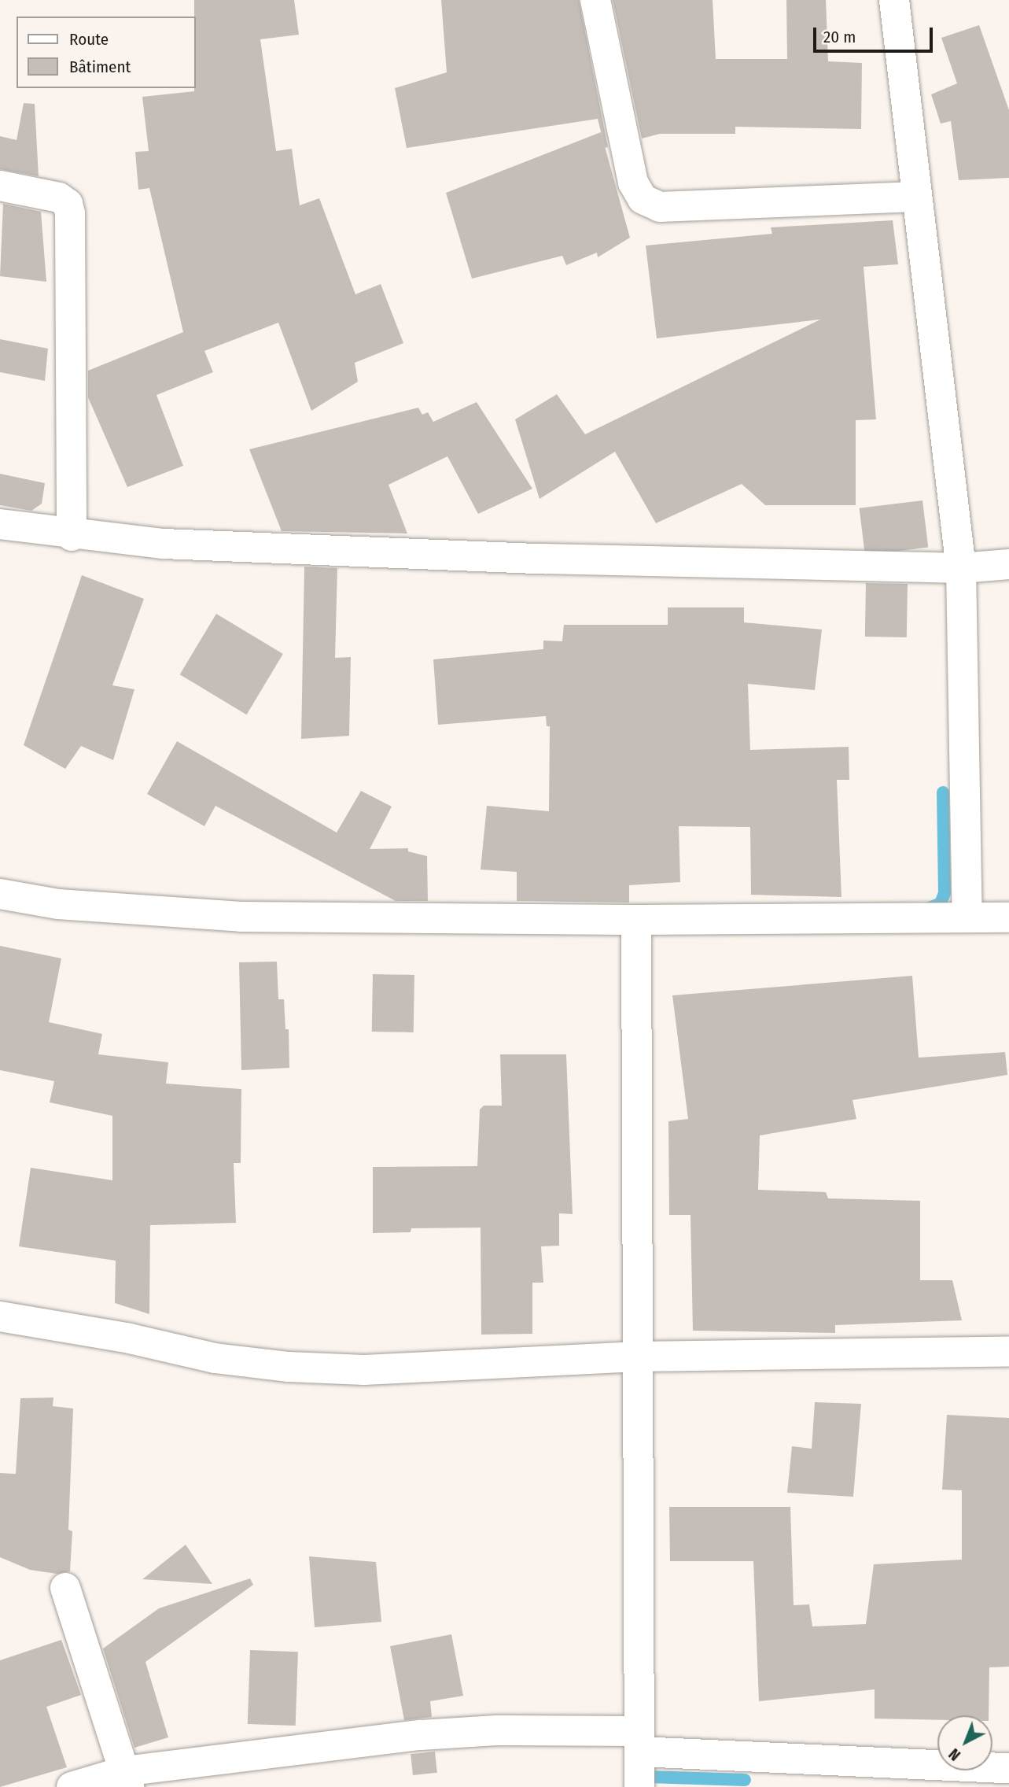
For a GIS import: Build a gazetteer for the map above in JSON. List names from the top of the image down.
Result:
{
  "legend": ["Route", "Bâtiment"],
  "scale_bar": "20 m",
  "north": "bottom left"
}
